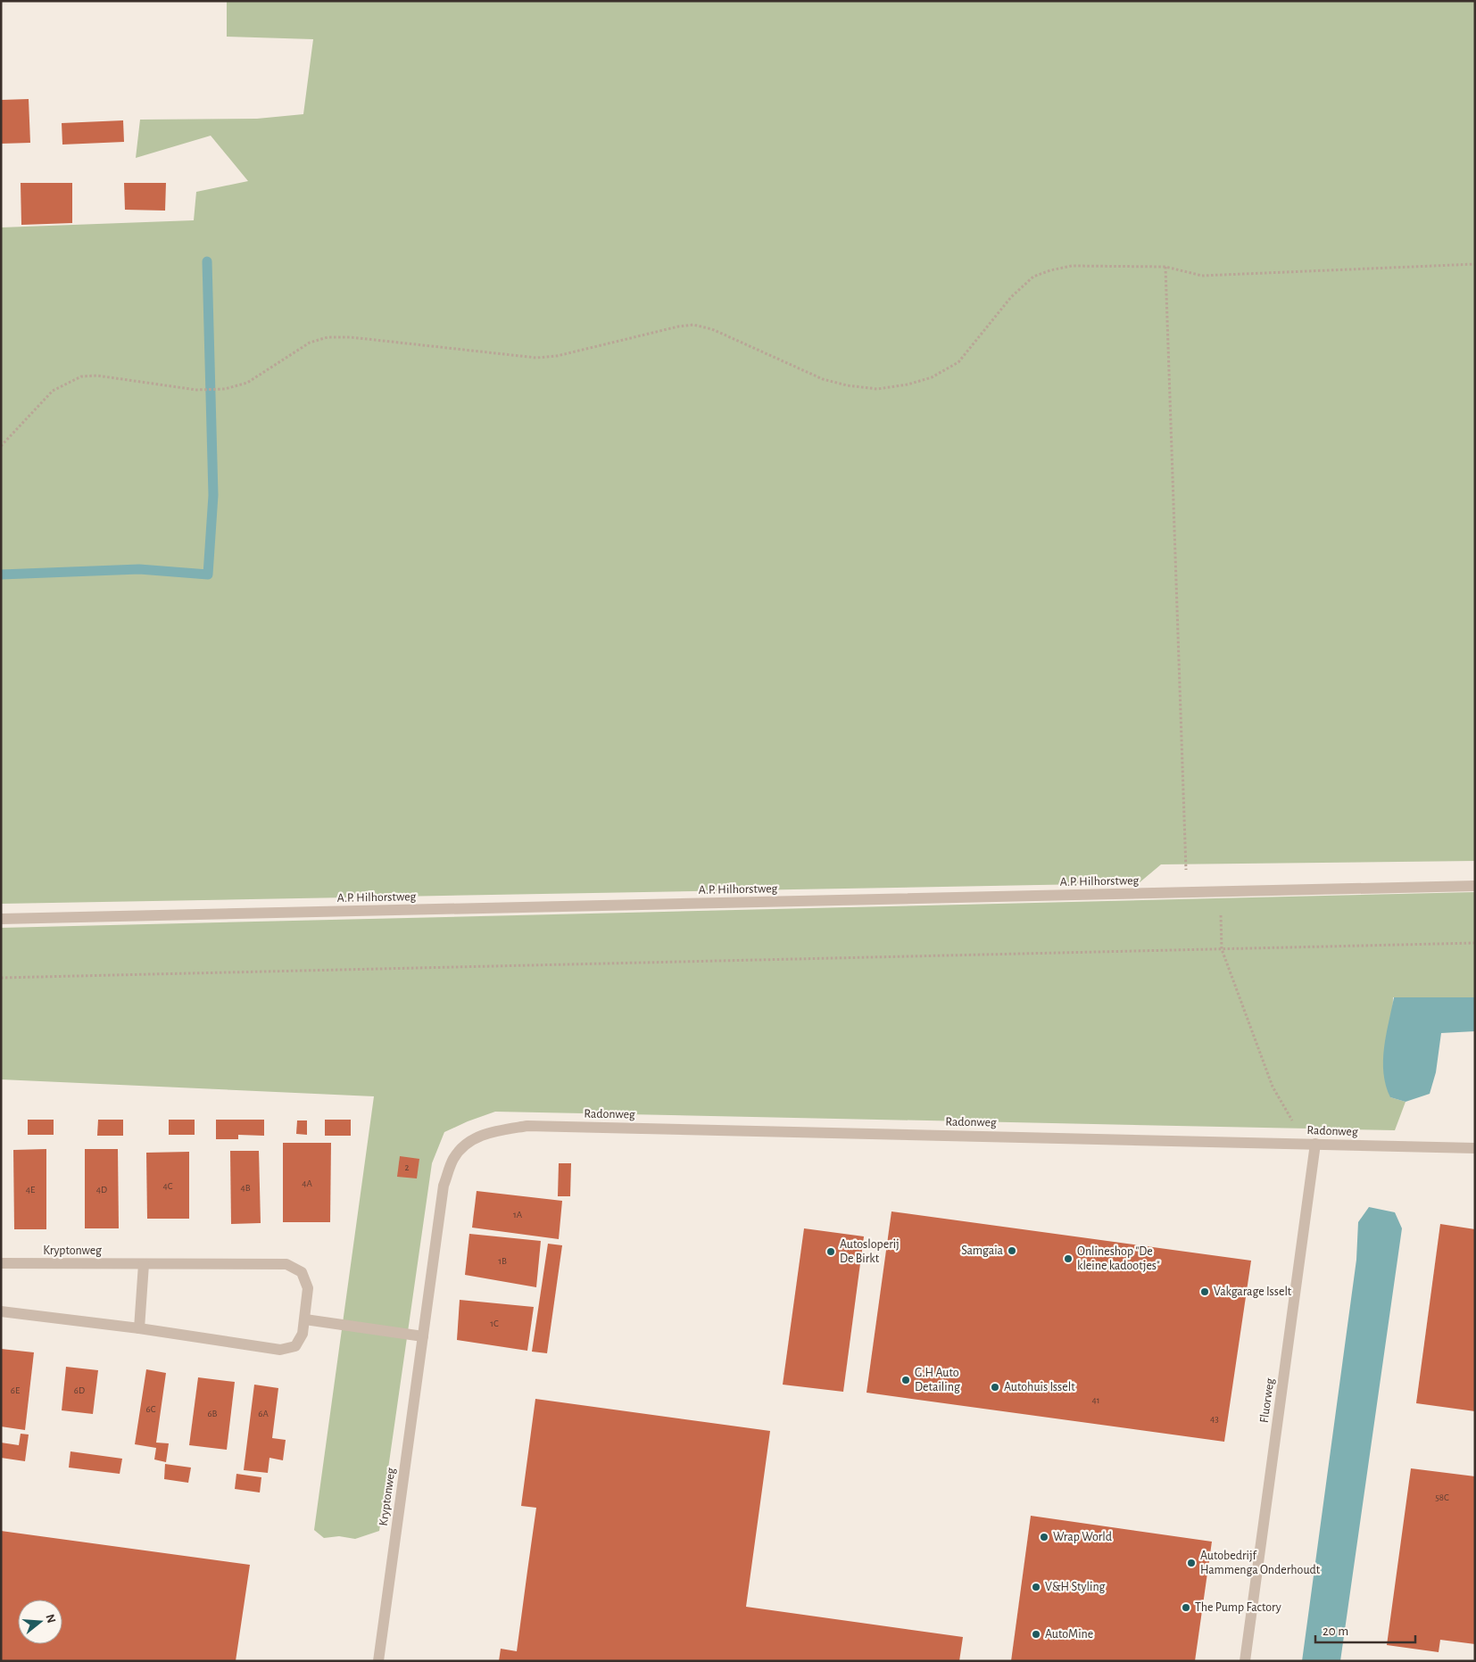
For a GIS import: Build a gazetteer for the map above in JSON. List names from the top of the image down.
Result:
{
  "streets": {
    "street": [
      "A.P. Hilhorstweg",
      "Radonweg",
      "Kryptonweg",
      "Fluorweg"
    ]
  },
  "crossings": [
    ["Radonweg", "Kryptonweg"],
    ["Radonweg", "Fluorweg"]
  ],
  "places": [
    "Samgaia",
    "Autosloperij De Birkt",
    "Onlineshop \"De kleine kadootjes\"",
    "Vakgarage Isselt",
    "G.H Auto Detailing",
    "Autohuis Isselt",
    "Wrap World",
    "Autobedrijf Hammenga Onderhoudt",
    "V&H Styling",
    "The Pump Factory",
    "AutoMine"
  ],
  "house_numbers": [
    "2",
    "4A",
    "4C",
    "4B",
    "4E",
    "4D",
    "1A",
    "1B",
    "1C",
    "6E",
    "6D",
    "41",
    "6C",
    "6B",
    "6A",
    "43",
    "58C"
  ],
  "scale_bar": "20 m",
  "north": "right"
}
